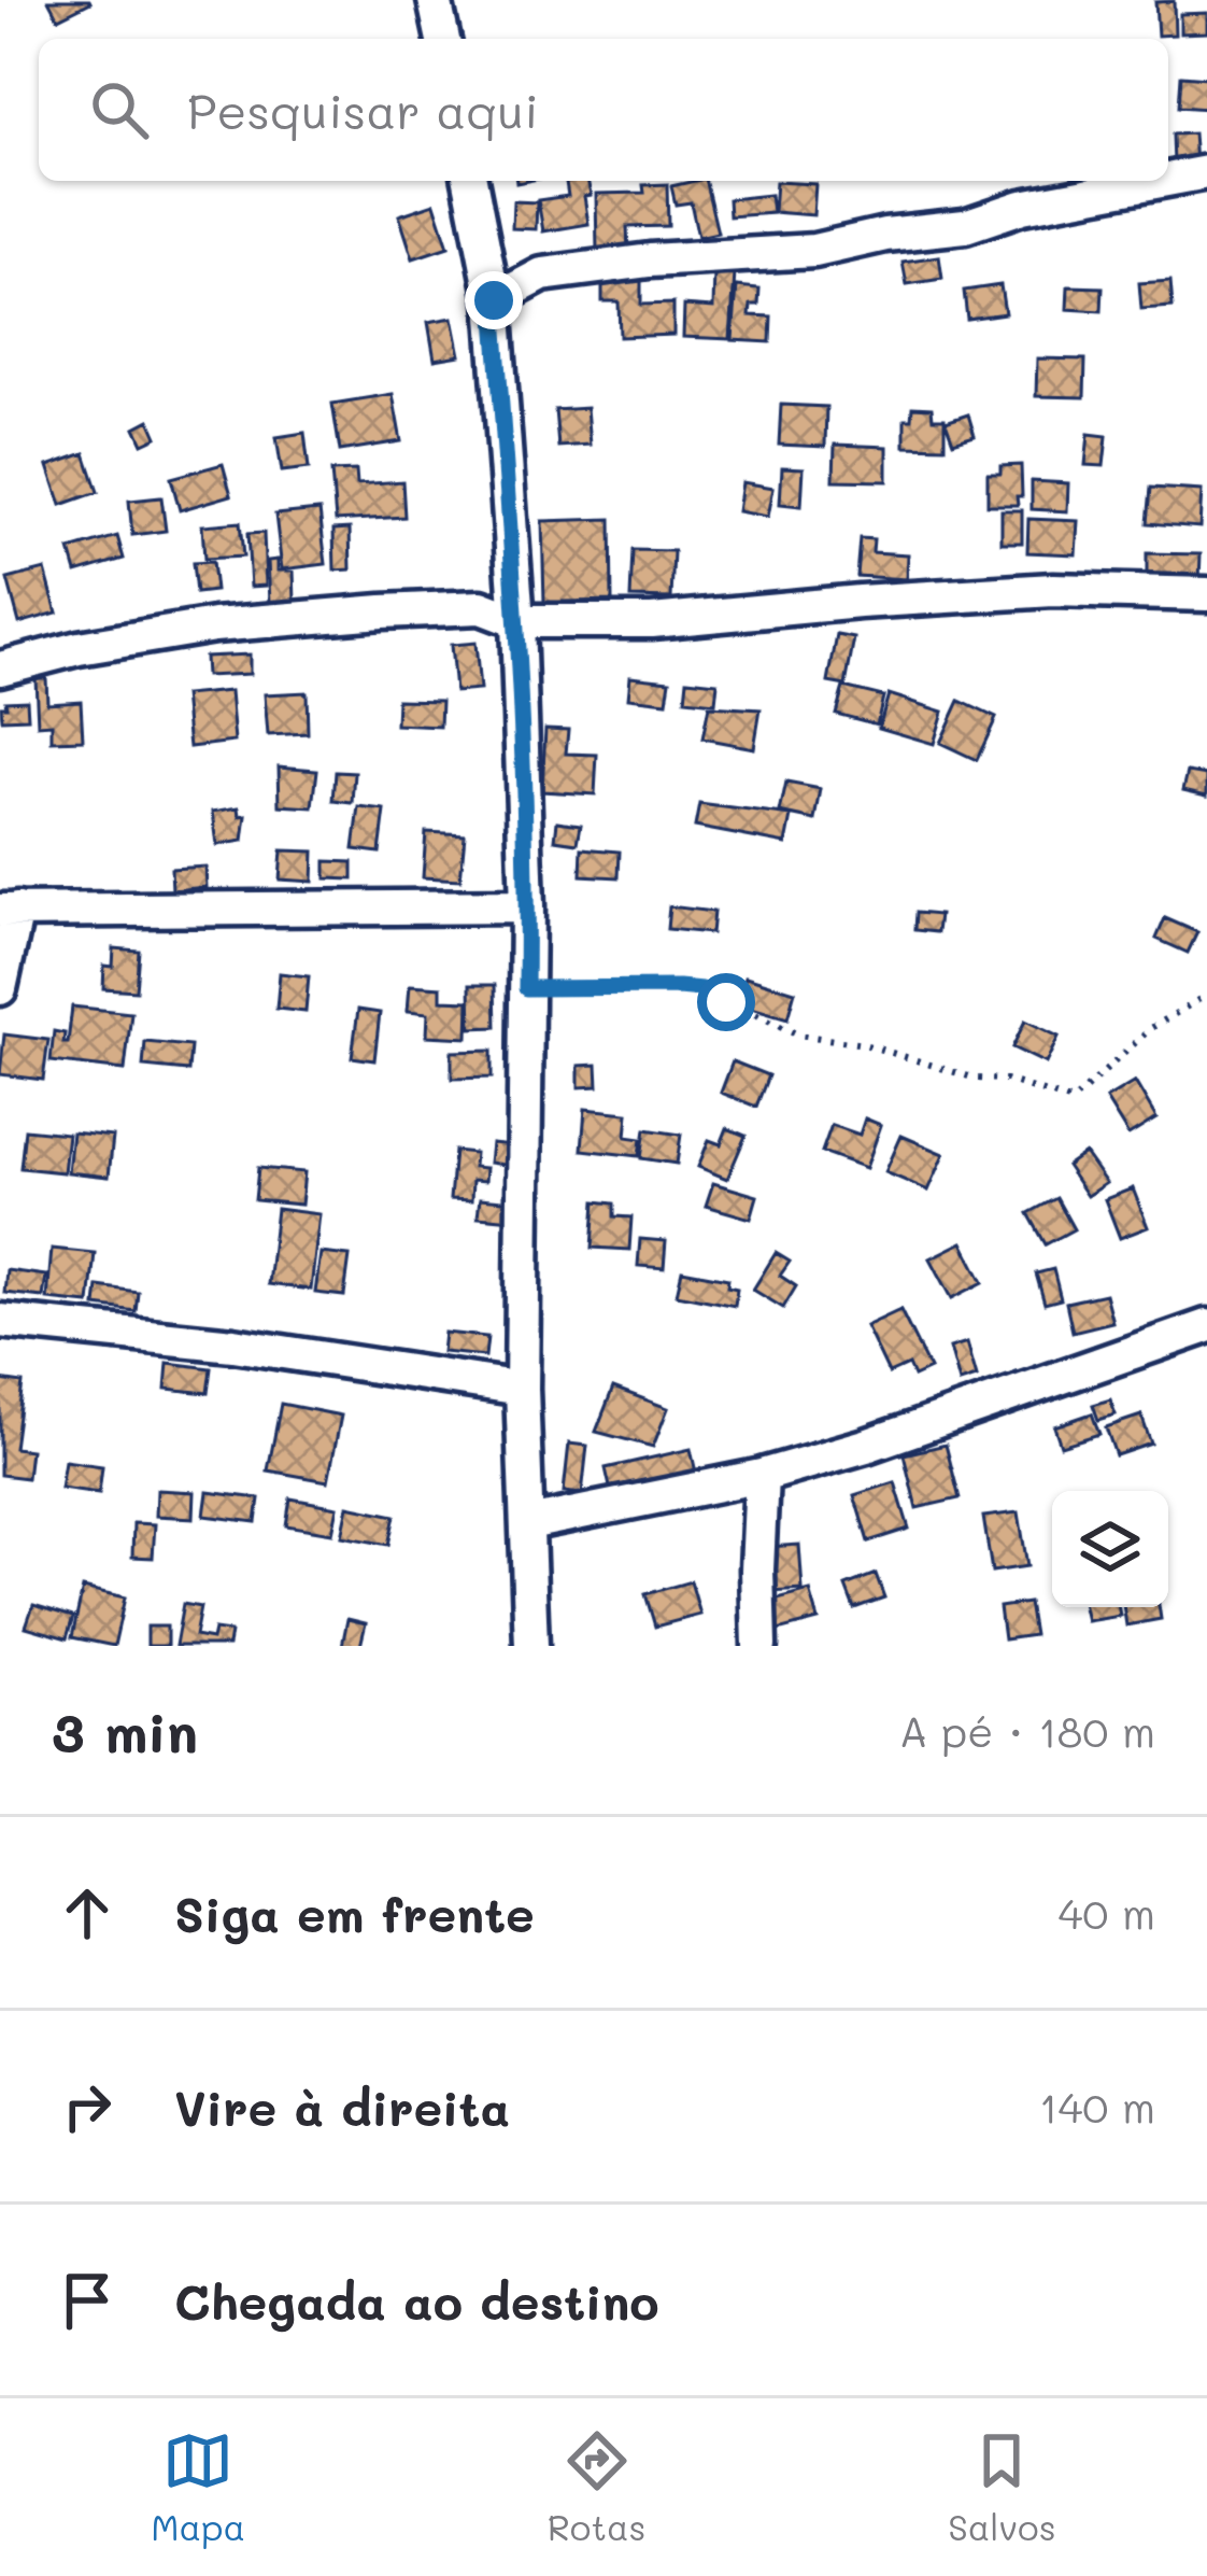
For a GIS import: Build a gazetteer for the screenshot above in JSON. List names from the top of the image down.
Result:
{
  "page": {
    "search": "Pesquisar aqui",
    "heading": ["3 min", "A pé · 180 m"],
    "list": [
      ["Siga em frente", "40 m"],
      ["Vire à direita", "140 m"],
      "Chegada ao destino"
    ],
    "nav": ["Mapa", "Rotas", "Salvos"]
  }
}
